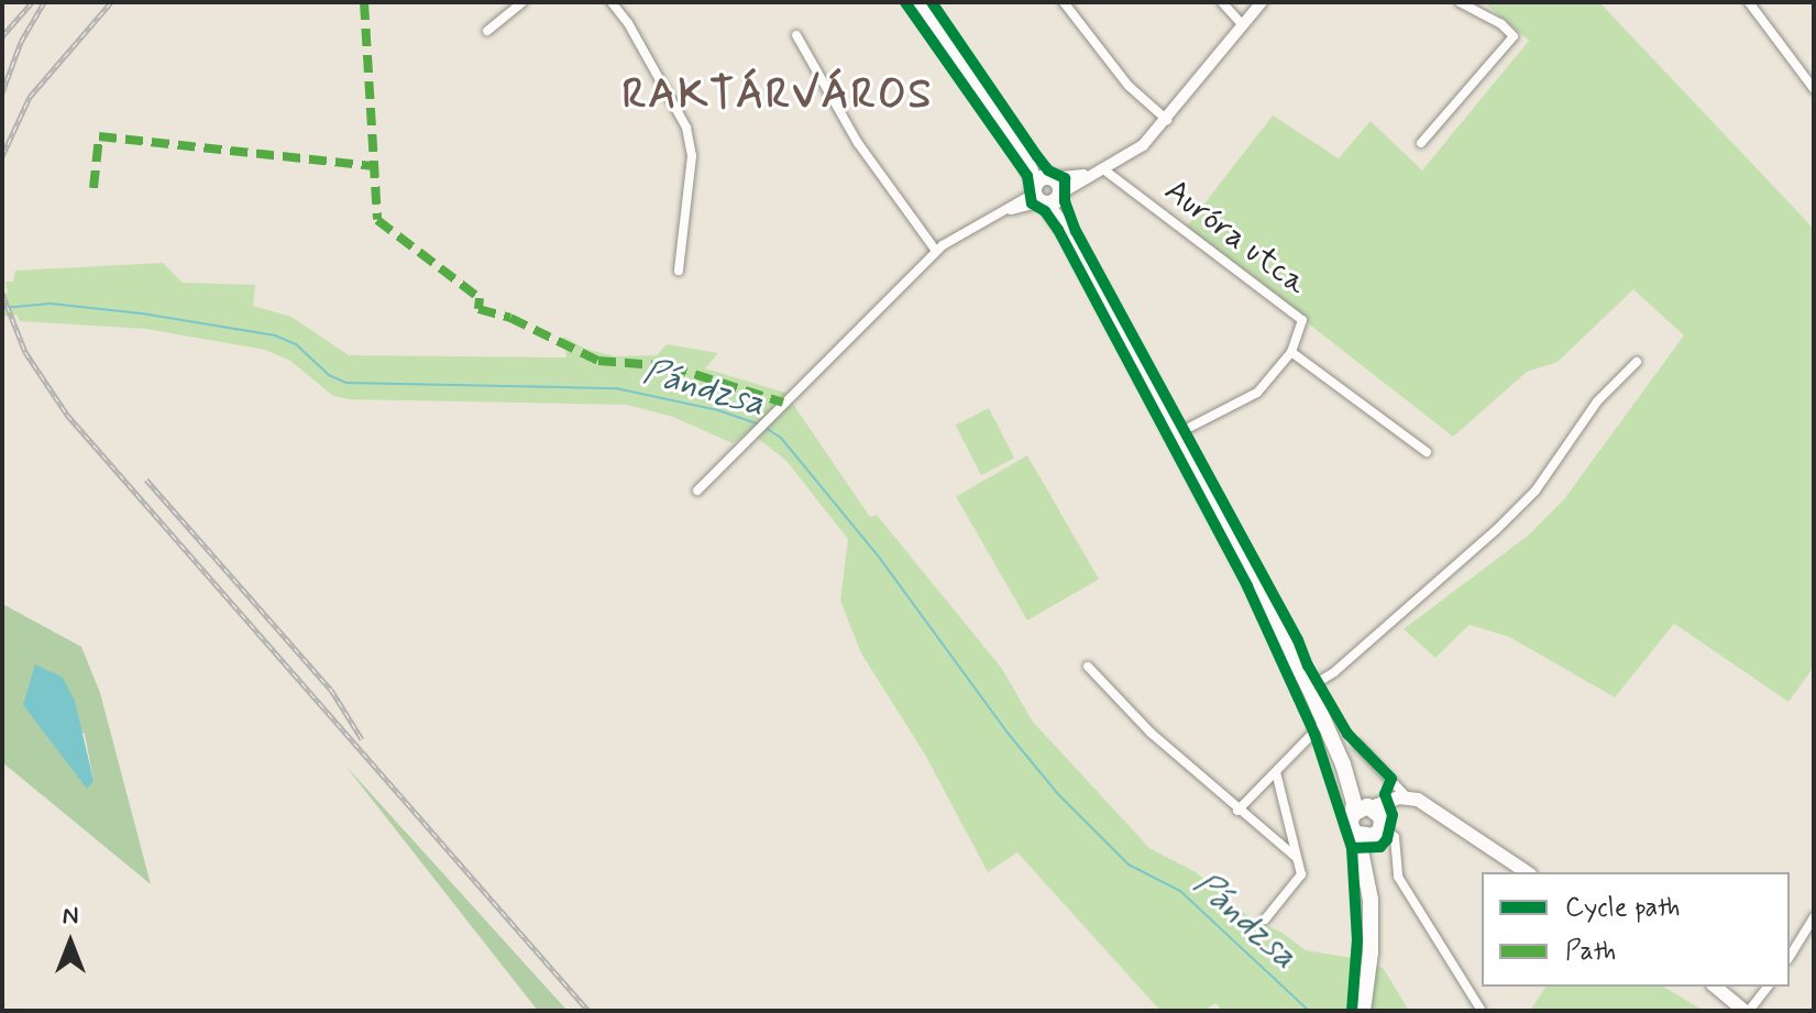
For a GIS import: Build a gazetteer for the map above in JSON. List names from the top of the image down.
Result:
{
  "streets": {
    "street": ["Auróra utca"]
  },
  "districts": ["RAKTÁRVÁROS"],
  "water": ["Pándzsa"],
  "legend": ["Cycle path", "Path"],
  "north": "top"
}
